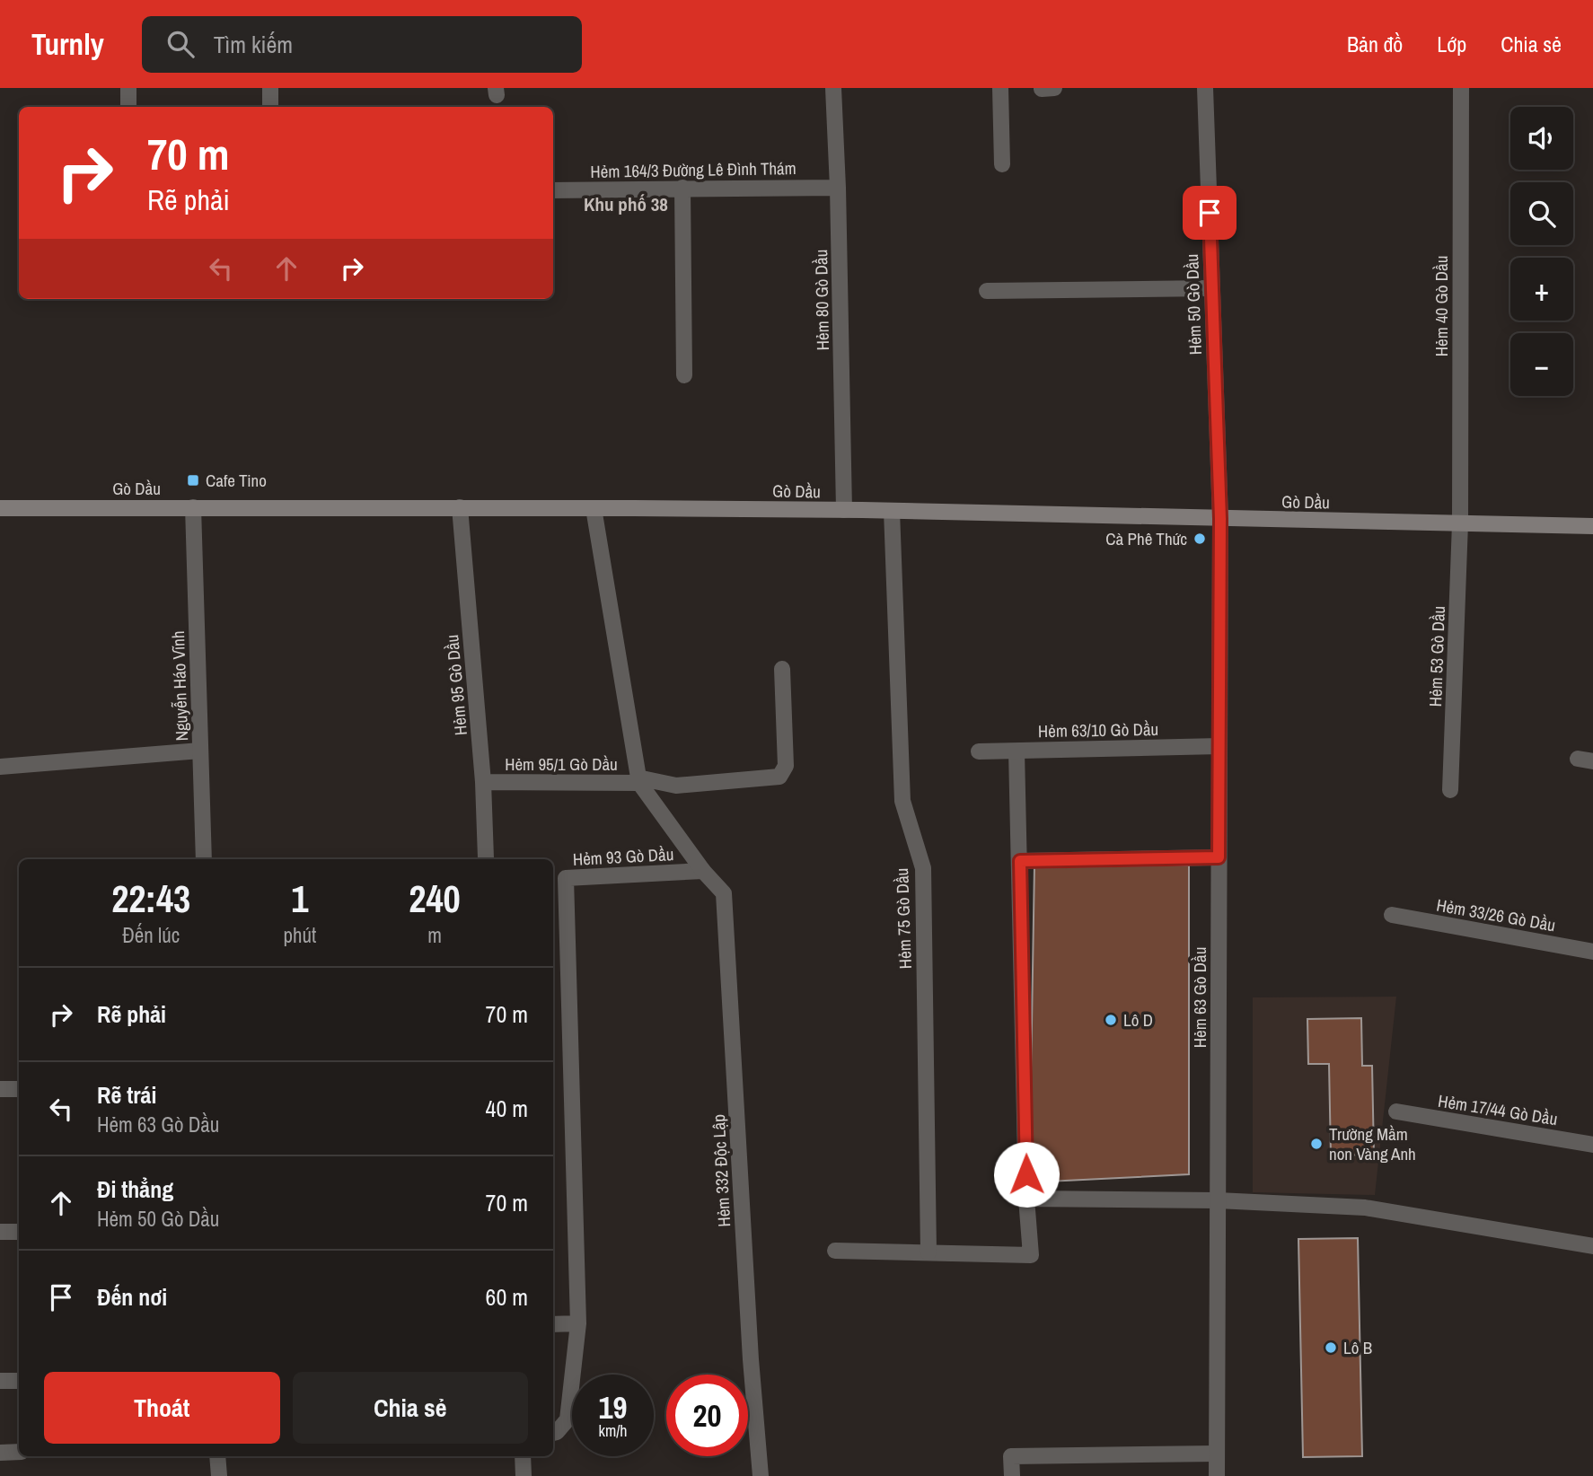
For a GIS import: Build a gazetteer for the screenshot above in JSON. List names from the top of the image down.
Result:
{
  "streets": {
    "street": [
      "Hẻm 164/3 Đường Lê Đình Thám",
      "Hẻm 80 Gò Dầu",
      "Hẻm 50 Gò Dầu",
      "Hẻm 40 Gò Dầu",
      "Gò Dầu",
      "Hẻm 53 Gò Dầu",
      "Hẻm 95 Gò Dầu",
      "Nguyễn Háo Vĩnh",
      "Hẻm 63/10 Gò Dầu",
      "Hẻm 95/1 Gò Dầu",
      "Hẻm 93 Gò Dầu",
      "Hẻm 33/26 Gò Dầu",
      "Hẻm 75 Gò Dầu",
      "Hẻm 63 Gò Dầu",
      "Hẻm 17/44 Gò Dầu",
      "Hẻm 332 Độc Lập"
    ]
  },
  "crossings": [
    ["Hẻm 164/3 Đường Lê Đình Thám", "Hẻm 80 Gò Dầu"],
    ["Hẻm 80 Gò Dầu", "Gò Dầu"],
    ["Hẻm 50 Gò Dầu", "Gò Dầu"],
    ["Hẻm 50 Gò Dầu", "Hẻm 63 Gò Dầu"],
    ["Hẻm 40 Gò Dầu", "Gò Dầu"],
    ["Hẻm 40 Gò Dầu", "Hẻm 53 Gò Dầu"],
    ["Gò Dầu", "Hẻm 53 Gò Dầu"],
    ["Gò Dầu", "Hẻm 95 Gò Dầu"],
    ["Gò Dầu", "Nguyễn Háo Vĩnh"],
    ["Gò Dầu", "Hẻm 93 Gò Dầu"],
    ["Gò Dầu", "Hẻm 75 Gò Dầu"],
    ["Gò Dầu", "Hẻm 63 Gò Dầu"],
    ["Hẻm 95 Gò Dầu", "Hẻm 95/1 Gò Dầu"],
    ["Hẻm 63/10 Gò Dầu", "Hẻm 63 Gò Dầu"],
    ["Hẻm 95/1 Gò Dầu", "Hẻm 93 Gò Dầu"],
    ["Hẻm 93 Gò Dầu", "Hẻm 332 Độc Lập"]
  ],
  "districts": ["Khu phố 38"],
  "places": {
    "transit": ["Cafe Tino"],
    "other": [
      "Cà Phê Thức",
      "Lô D",
      "Trường Mầm non Vàng Anh",
      "Lô B"
    ]
  },
  "page": {
    "header": "Turnly",
    "search": "Tìm kiếm",
    "nav": ["Bản đồ", "Lớp", "Chia sẻ"],
    "map_buttons": ["+", "−"],
    "turn": ["70 m", "Rẽ phải"],
    "eta": [
      "22:43",
      "Đến lúc",
      "1",
      "phút",
      "240",
      "m"
    ],
    "list": [
      {
        "name": "Rẽ phải",
        "value": "70 m"
      },
      {
        "name": "Rẽ trái",
        "note": "Hẻm 63 Gò Dầu",
        "value": "40 m"
      },
      {
        "name": "Đi thẳng",
        "note": "Hẻm 50 Gò Dầu",
        "value": "70 m"
      },
      {
        "name": "Đến nơi",
        "value": "60 m"
      }
    ],
    "buttons": ["Thoát", "Chia sẻ"],
    "speed": "19 km/h",
    "limit": "20"
  }
}
